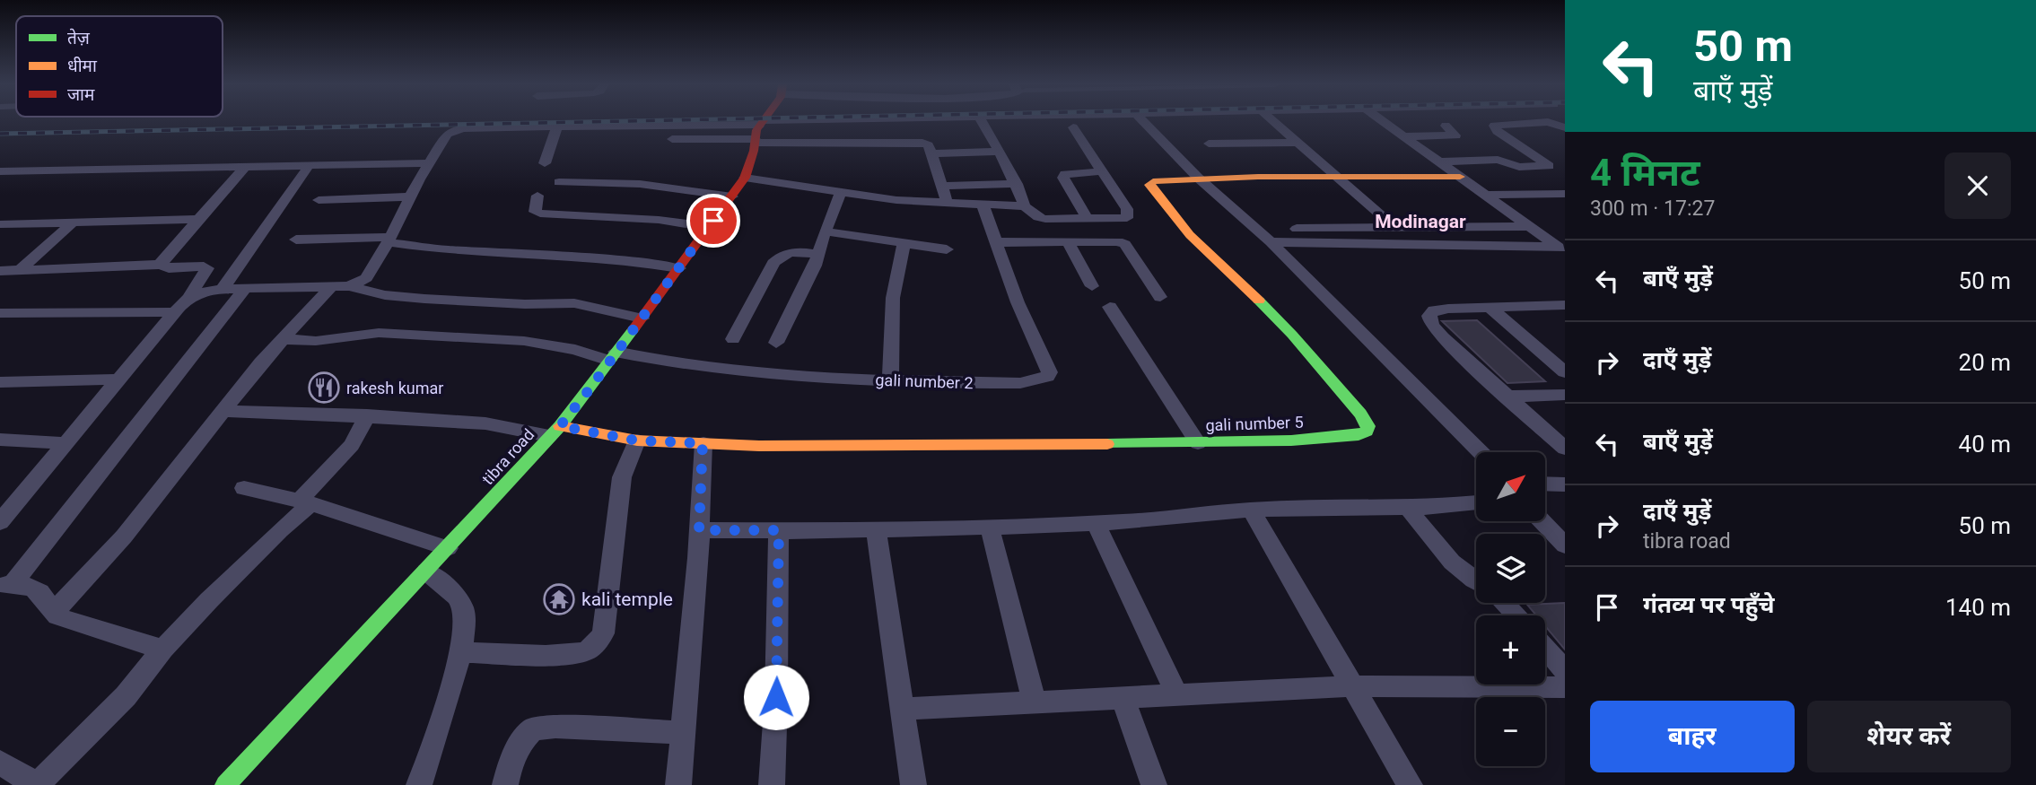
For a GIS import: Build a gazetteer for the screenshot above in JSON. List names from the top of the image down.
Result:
{
  "streets": {
    "street": ["gali number 2", "gali number 5", "tibra road"]
  },
  "crossings": [
    ["gali number 2", "tibra road"],
    ["gali number 5", "tibra road"]
  ],
  "districts": ["Modinagar"],
  "places": {
    "restaurant": ["rakesh kumar"],
    "temple": ["kali temple"]
  },
  "legend": ["तेज़", "धीमा", "जाम"],
  "north": "top right",
  "page": {
    "turn": ["50 m", "बाएँ मुड़ें"],
    "heading": ["4 मिनट", "300 m · 17:27"],
    "list": [
      {
        "name": "बाएँ मुड़ें",
        "value": "50 m"
      },
      {
        "name": "दाएँ मुड़ें",
        "value": "20 m"
      },
      {
        "name": "बाएँ मुड़ें",
        "value": "40 m"
      },
      {
        "name": "दाएँ मुड़ें",
        "note": "tibra road",
        "value": "50 m"
      },
      {
        "name": "गंतव्य पर पहुँचे",
        "value": "140 m"
      }
    ],
    "map_buttons": ["+", "−"],
    "buttons": ["बाहर", "शेयर करें"]
  }
}
